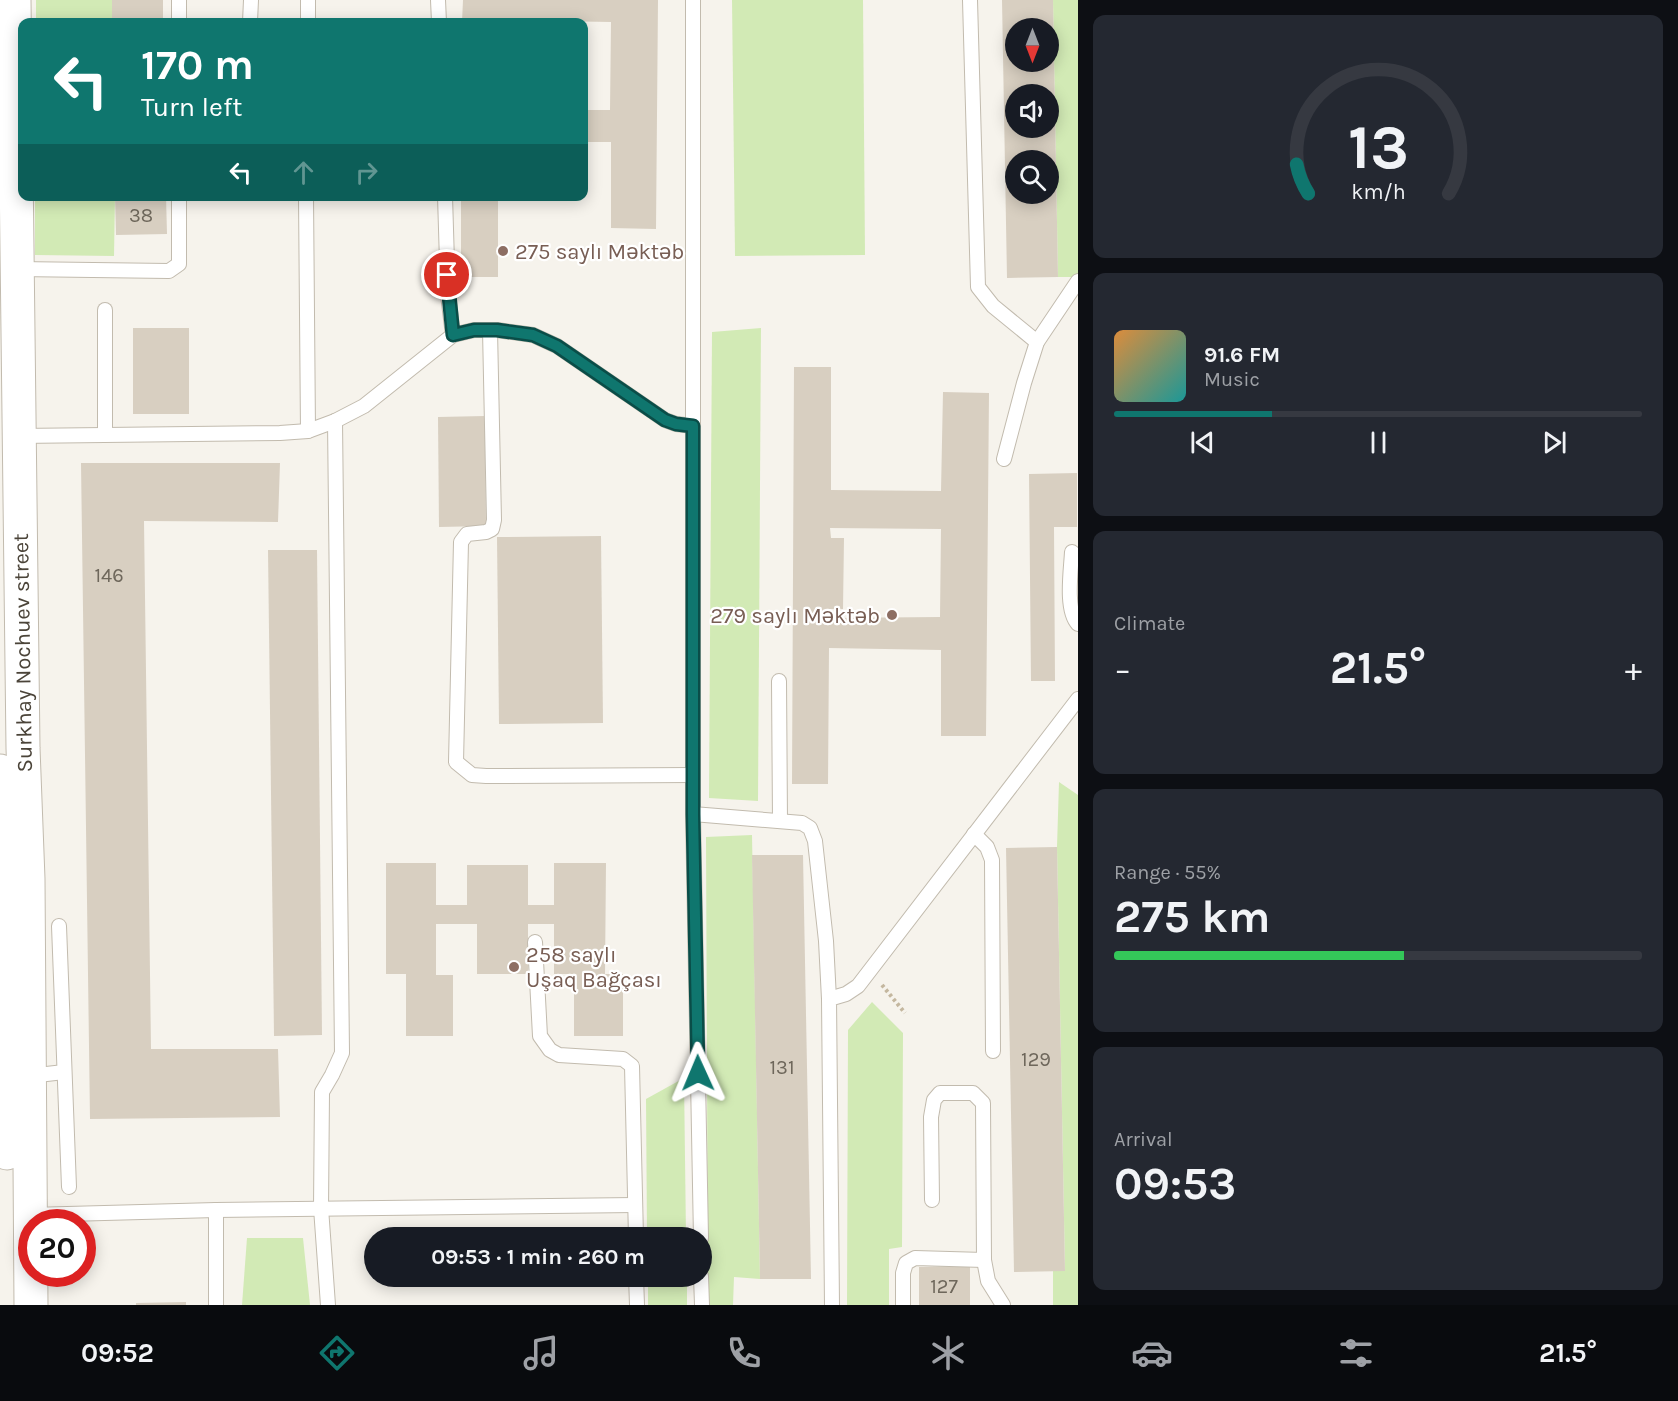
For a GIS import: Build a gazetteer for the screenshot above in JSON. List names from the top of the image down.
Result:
{
  "streets": {
    "street": ["Surkhay Nochuev street"]
  },
  "places": ["275 saylı Məktəb", "279 saylı Məktəb", "258 saylı Uşaq Bağçası"],
  "house_numbers": [
    "38",
    "146",
    "129",
    "131",
    "127"
  ],
  "north": "bottom",
  "page": {
    "turn": ["170 m", "Turn left"],
    "song": ["91.6 FM", "Music"],
    "tile": [
      "Climate",
      ["Range · 55%", "275 km"],
      ["Arrival", "09:53"]
    ],
    "heat": ["−", "21.5°", "+"],
    "limit": "20",
    "trip": "09:53 · 1 min · 260 m",
    "tabs": ["09:52", "21.5°"],
    "gauge": ["13", "km/h"]
  }
}
